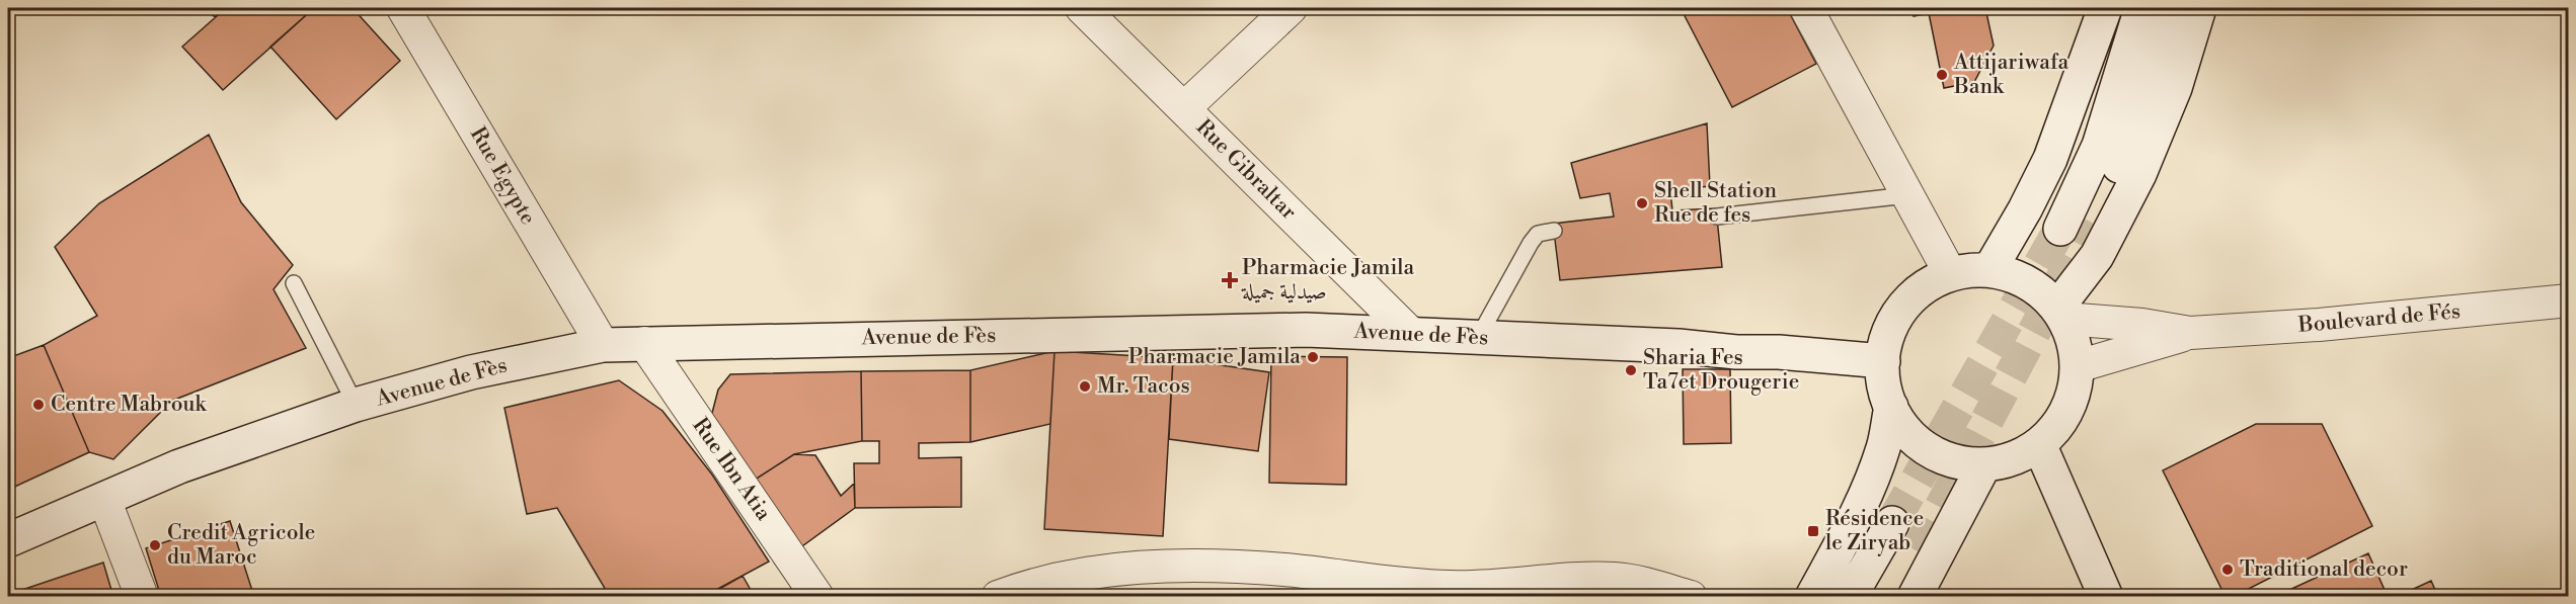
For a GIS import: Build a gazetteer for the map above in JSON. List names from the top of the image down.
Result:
{
  "streets": {
    "main road": ["Avenue de Fès"],
    "street": [
      "Rue Gibraltar",
      "Rue Egypte",
      "Boulevard de Fés",
      "Rue Ibn Atia"
    ]
  },
  "crossings": [
    ["Rue Gibraltar", "Avenue de Fès"],
    ["Rue Egypte", "Avenue de Fès"],
    ["Boulevard de Fés", "Avenue de Fès"],
    ["Avenue de Fès", "Rue Ibn Atia"]
  ],
  "places": {
    "other": [
      "Attijariwafa Bank",
      "Shell Station Rue de fes",
      "Pharmacie Jamila",
      "Sharia Fes Ta7et Drougerie",
      "Mr. Tacos",
      "Centre Mabrouk",
      "Credit Agricole du Maroc",
      "Traditional decor"
    ],
    "health": ["Pharmacie Jamila صيدلية جميلة"],
    "transit": ["Résidence le Ziryab"]
  }
}
